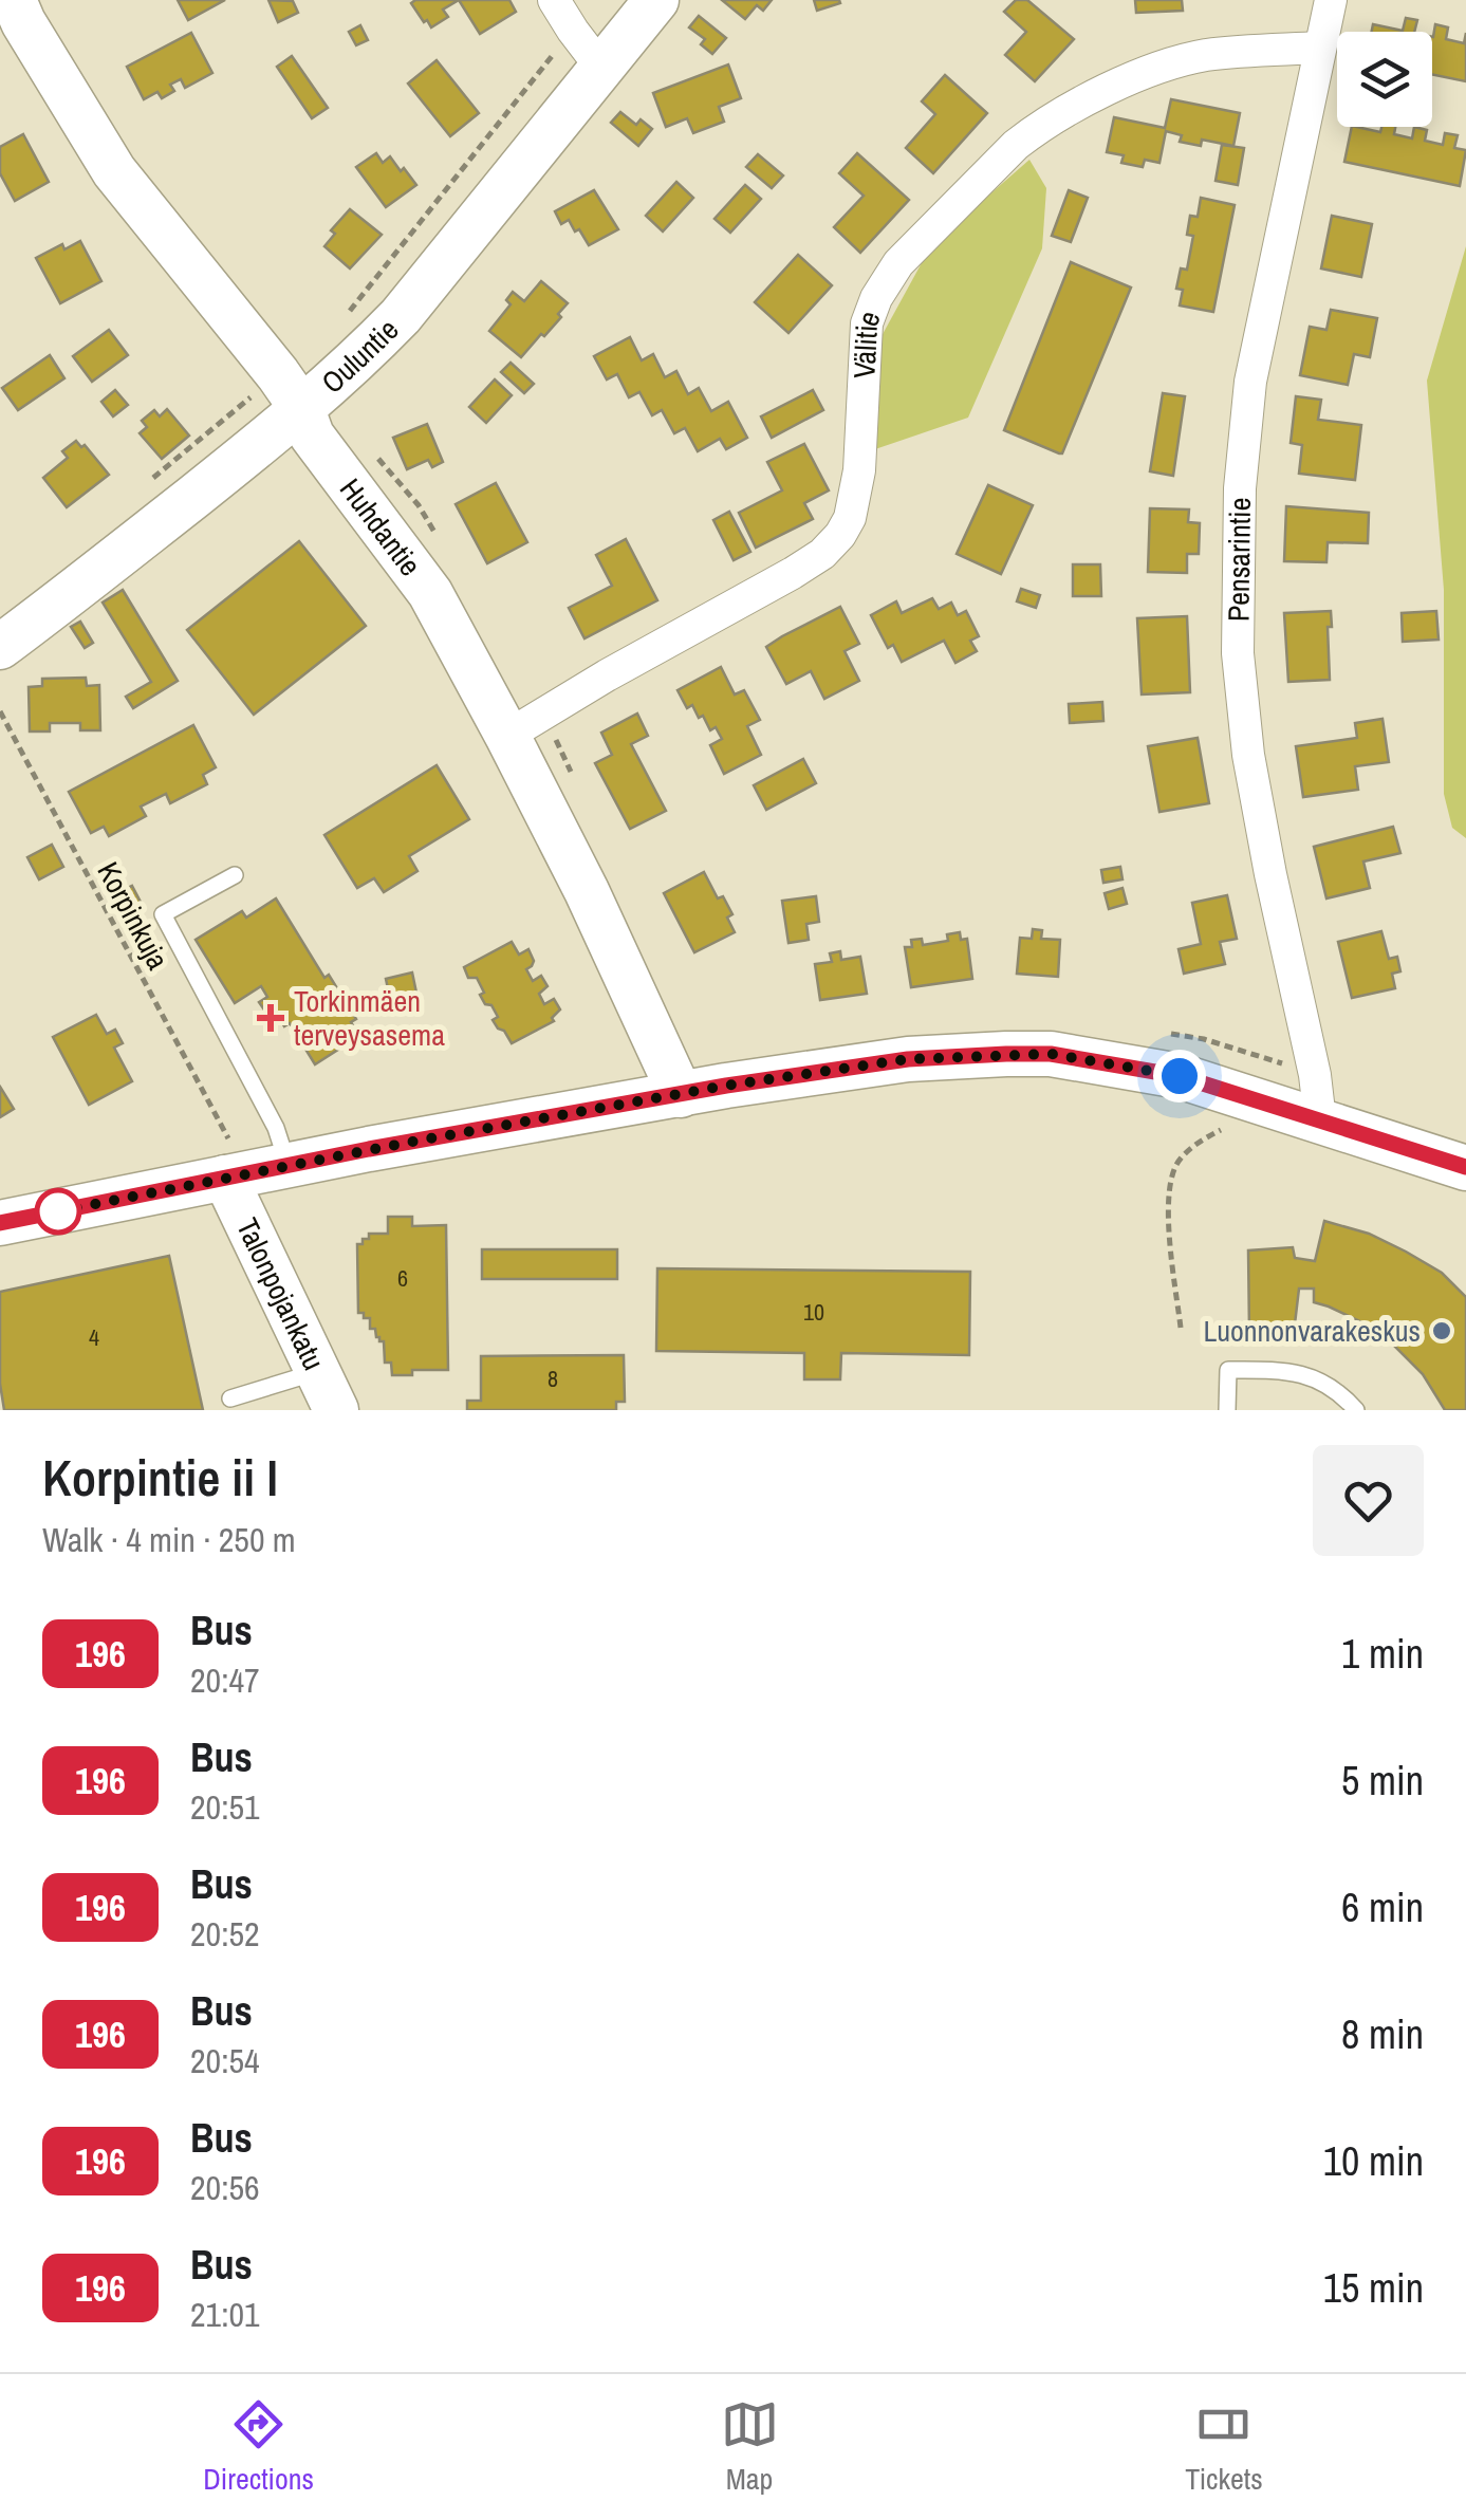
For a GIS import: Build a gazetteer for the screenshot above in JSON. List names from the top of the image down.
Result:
{
  "streets": {
    "street": [
      "Välitie",
      "Ouluntie",
      "Huhdantie",
      "Pensarintie",
      "Talonpojankatu"
    ],
    "path": ["Korpinkuja"]
  },
  "crossings": [
    ["Välitie", "Huhdantie"],
    ["Välitie", "Pensarintie"],
    ["Ouluntie", "Huhdantie"],
    ["Korpinkuja", "Talonpojankatu"]
  ],
  "places": {
    "health": ["Torkinmäen terveysasema"],
    "other": ["Luonnonvarakeskus"]
  },
  "lines": ["bus line 196"],
  "house_numbers": [
    "6",
    "10",
    "4",
    "8"
  ],
  "page": {
    "heading": ["Korpintie ii I", "Walk · 4 min · 250 m"],
    "list": [
      {
        "mark": "196",
        "name": "Bus",
        "note": "20:47",
        "value": "1 min"
      },
      {
        "mark": "196",
        "name": "Bus",
        "note": "20:51",
        "value": "5 min"
      },
      {
        "mark": "196",
        "name": "Bus",
        "note": "20:52",
        "value": "6 min"
      },
      {
        "mark": "196",
        "name": "Bus",
        "note": "20:54",
        "value": "8 min"
      },
      {
        "mark": "196",
        "name": "Bus",
        "note": "20:56",
        "value": "10 min"
      },
      {
        "mark": "196",
        "name": "Bus",
        "note": "21:01",
        "value": "15 min"
      }
    ],
    "tabs": ["Directions", "Map", "Tickets"]
  }
}
